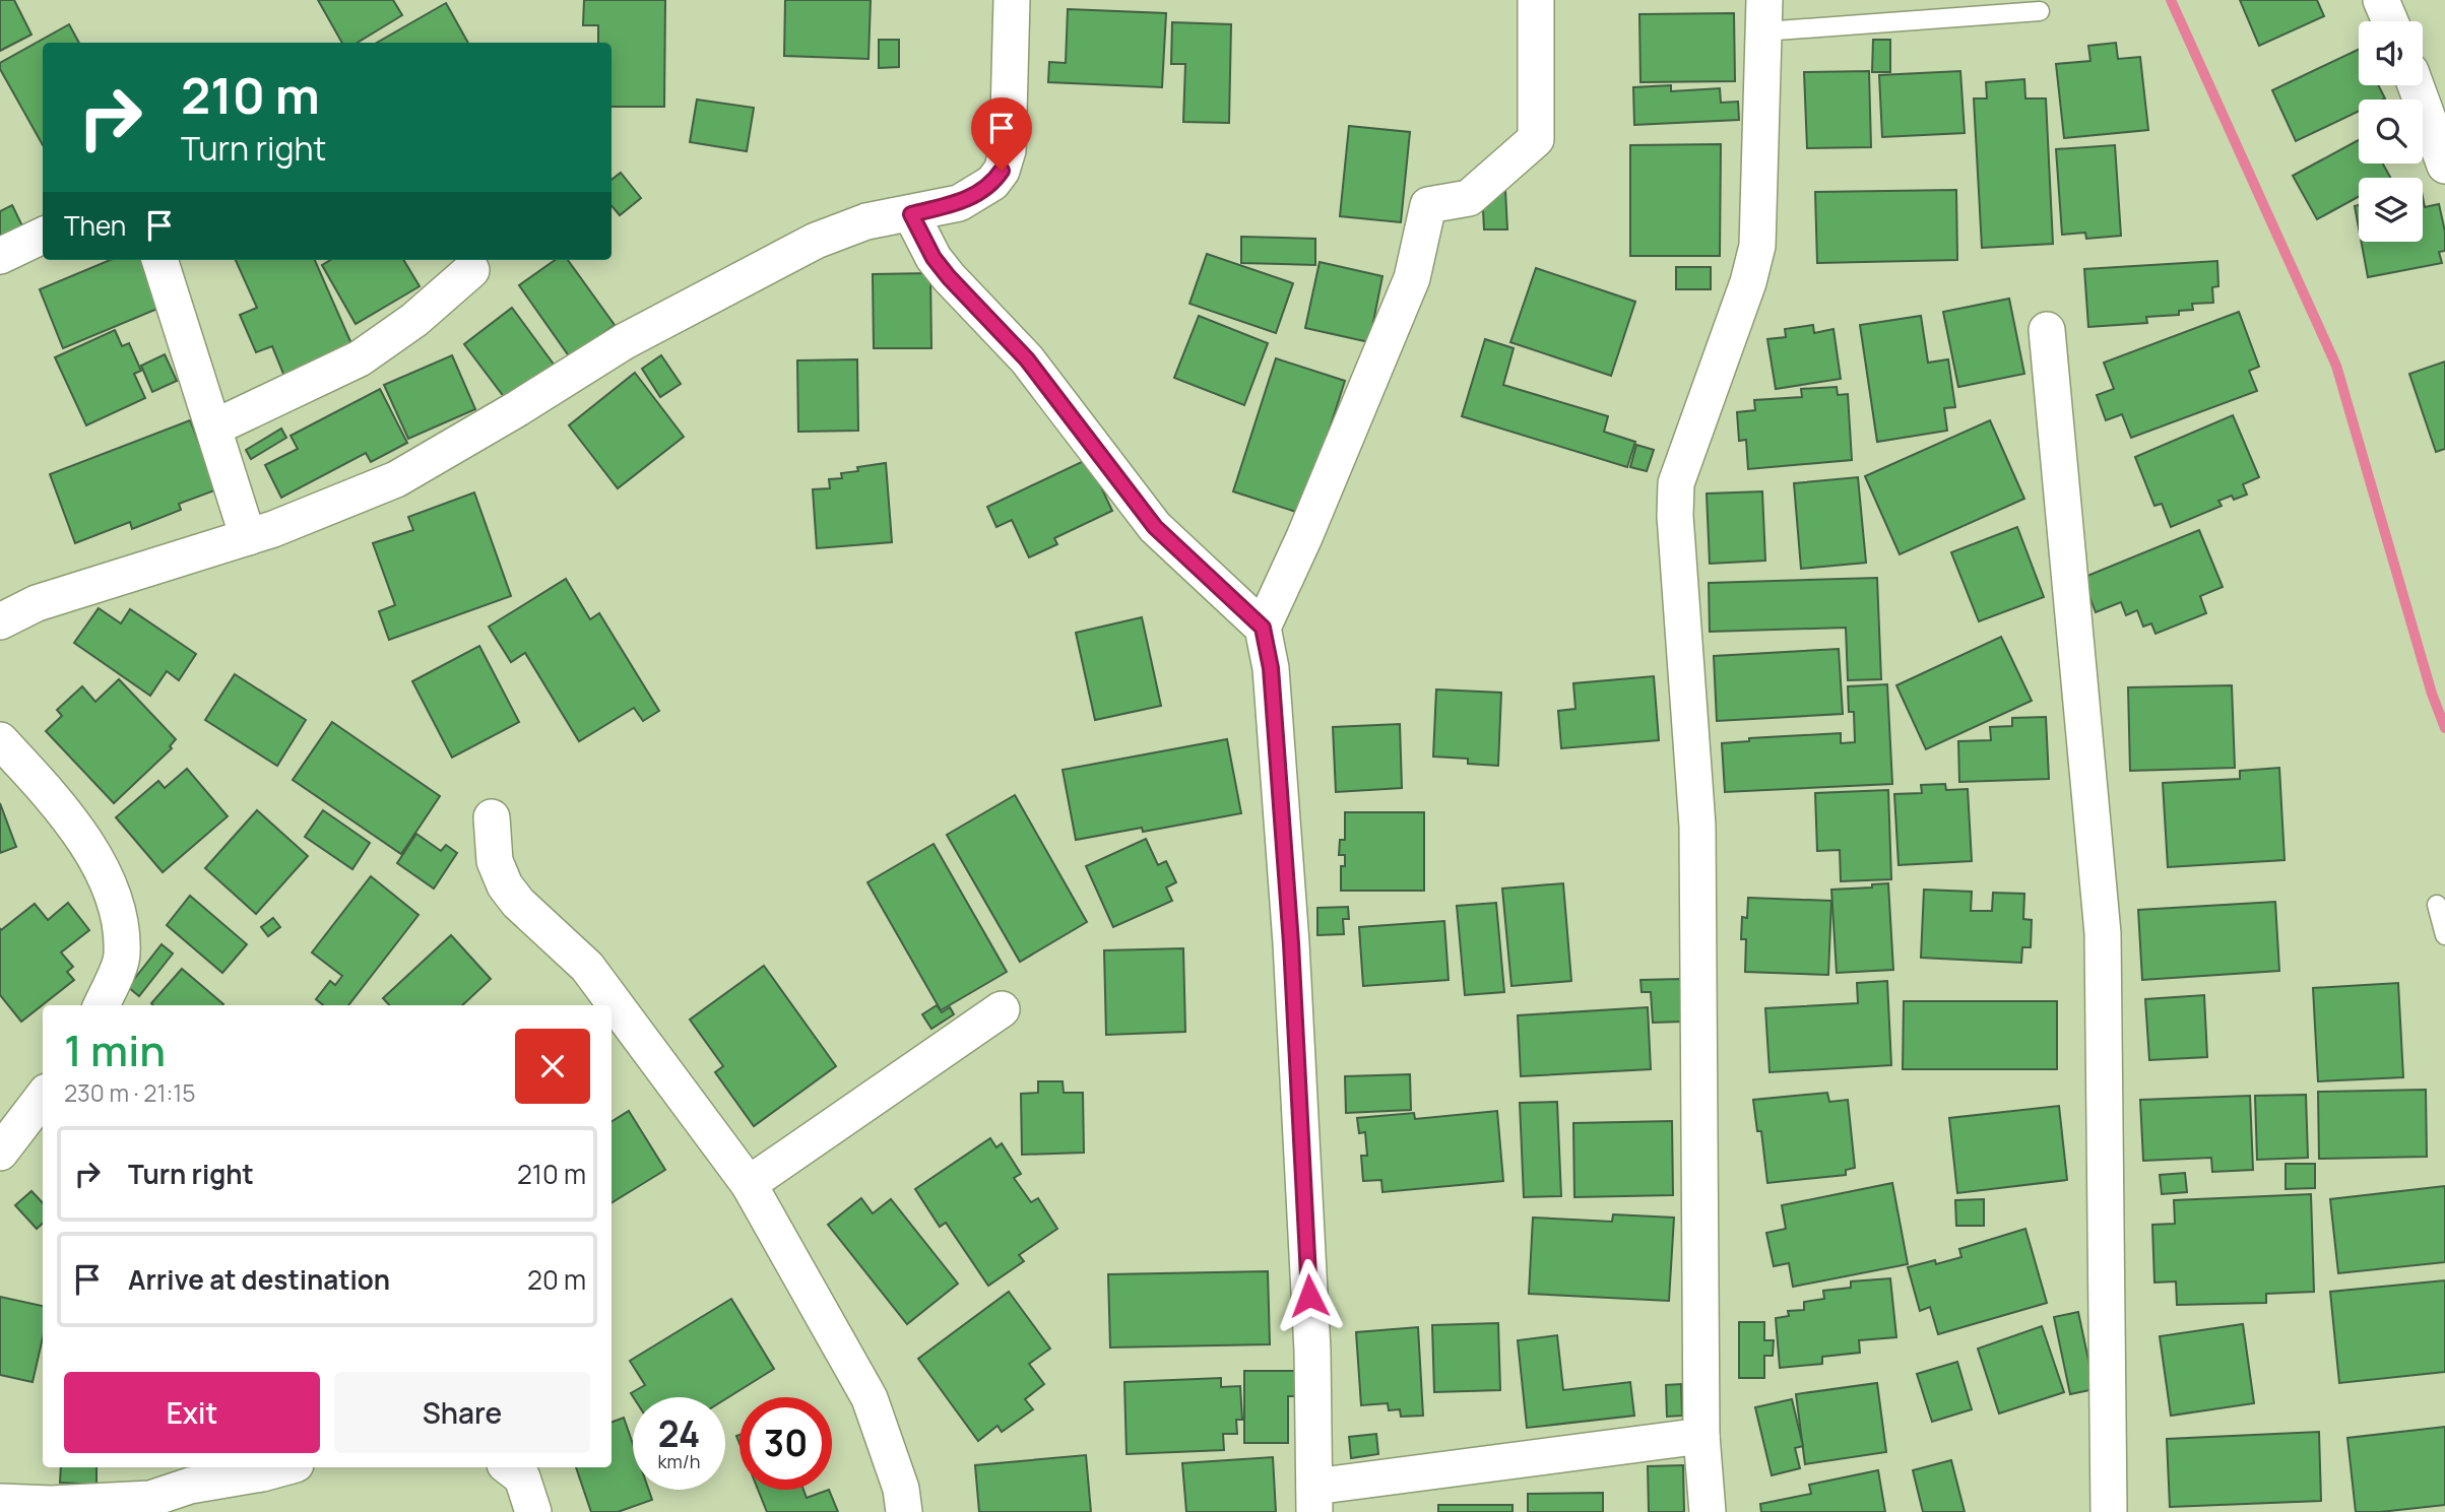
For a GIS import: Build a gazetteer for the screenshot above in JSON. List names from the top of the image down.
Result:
{
  "page": {
    "turn": ["210 m", "Turn right"],
    "then": "Then",
    "heading": ["1 min", "230 m · 21:15"],
    "list": [
      {
        "name": "Turn right",
        "value": "210 m"
      },
      {
        "name": "Arrive at destination",
        "value": "20 m"
      }
    ],
    "buttons": ["Exit", "Share"],
    "speed": "24 km/h",
    "limit": "30"
  }
}
